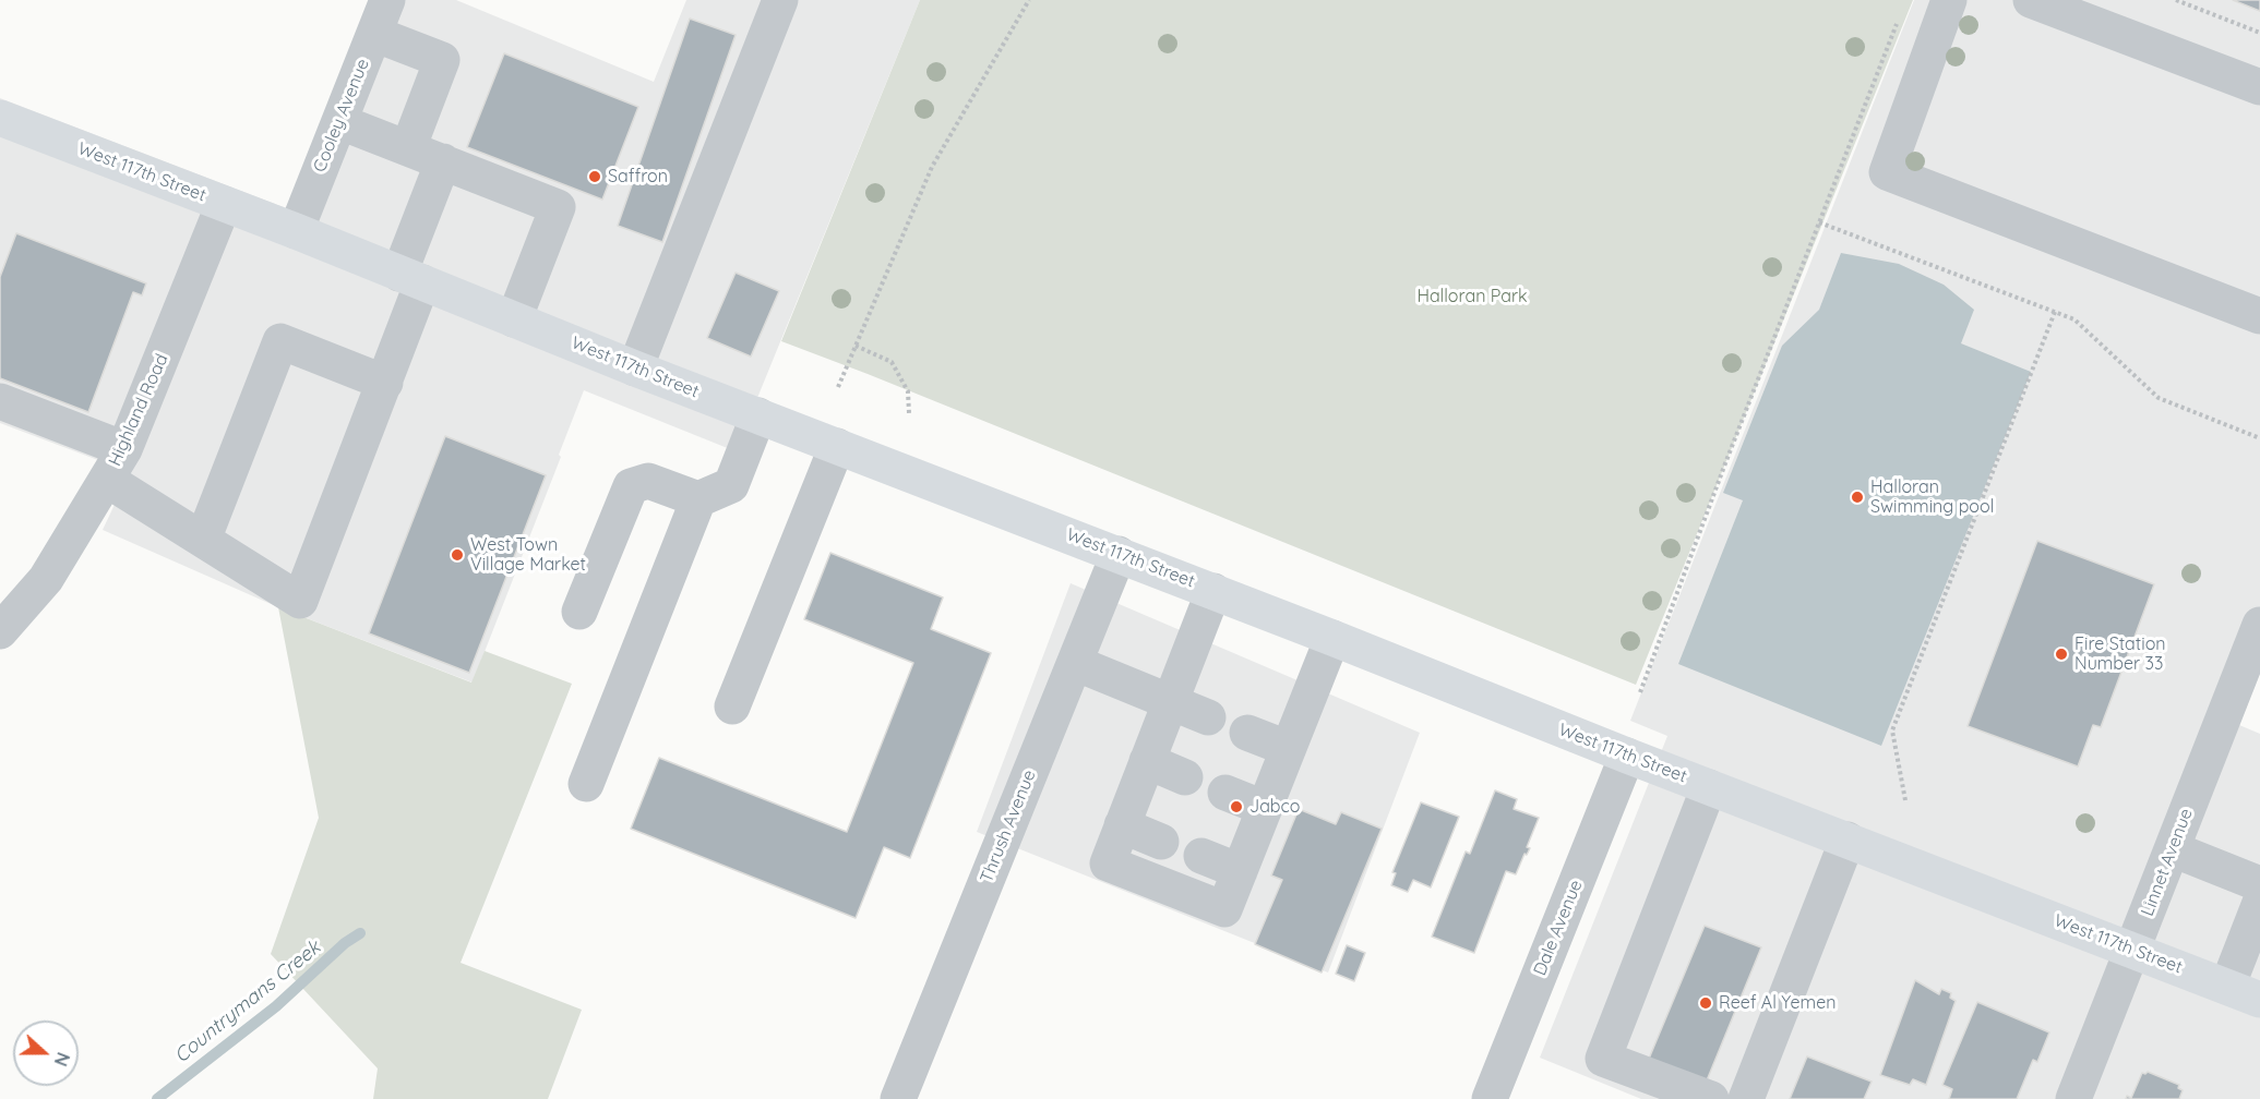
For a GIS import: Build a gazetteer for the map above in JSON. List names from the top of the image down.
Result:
{
  "streets": {
    "main road": ["West 117th Street"],
    "street": [
      "Cooley Avenue",
      "Highland Road",
      "Thrush Avenue",
      "Linnet Avenue",
      "Dale Avenue"
    ]
  },
  "crossings": [
    ["Cooley Avenue", "West 117th Street"],
    ["West 117th Street", "Highland Road"],
    ["West 117th Street", "Thrush Avenue"],
    ["West 117th Street", "Linnet Avenue"],
    ["West 117th Street", "Dale Avenue"]
  ],
  "water": ["Countrymans Creek"],
  "parks": ["Halloran Park"],
  "places": [
    "Saffron",
    "Halloran Swimming pool",
    "West Town Village Market",
    "Fire Station Number 33",
    "Jabco",
    "Reef Al Yemen"
  ],
  "north": "right"
}
